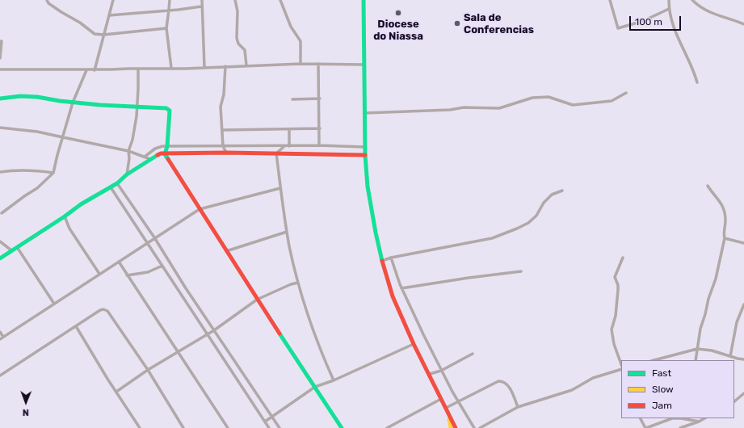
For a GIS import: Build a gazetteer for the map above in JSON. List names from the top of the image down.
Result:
{
  "places": ["Diocese do Niassa", "Sala de Conferencias"],
  "legend": ["Fast", "Slow", "Jam"],
  "scale_bar": "100 m",
  "north": "bottom"
}
